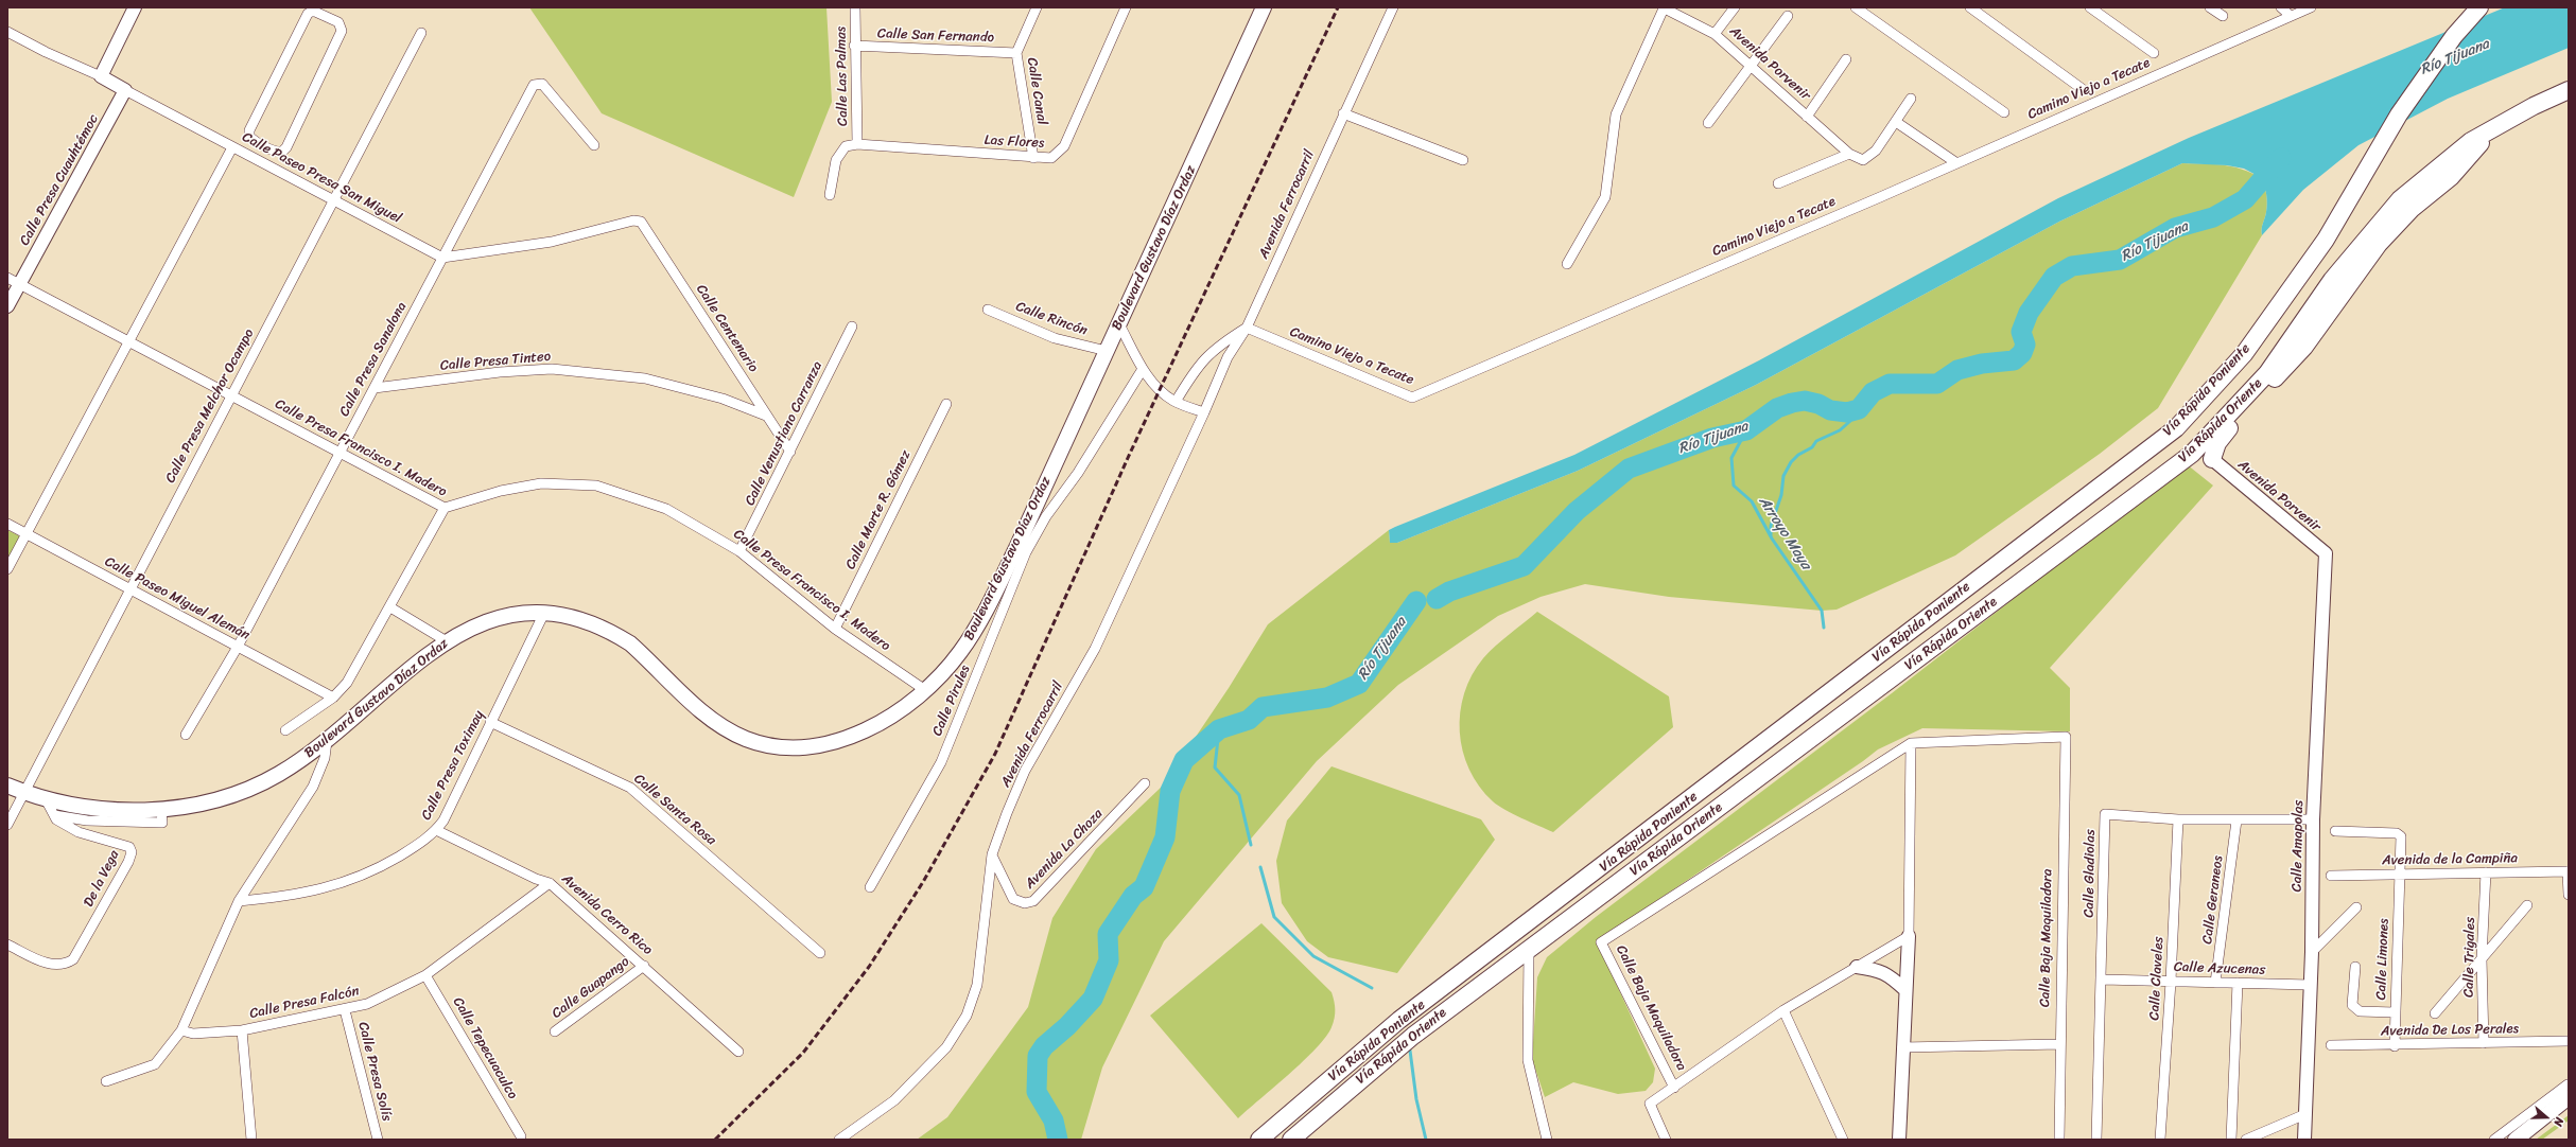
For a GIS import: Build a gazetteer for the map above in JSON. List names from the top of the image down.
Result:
{
  "streets": {
    "highway": ["Vía Rápida Poniente", "Vía Rápida Oriente"],
    "main road": ["Boulevard Gustavo Díaz Ordaz"],
    "street": [
      "Calle San Fernando",
      "Avenida Porvenir",
      "Calle Las Palmas",
      "Camino Viejo a Tecate",
      "Calle Canal",
      "Las Flores",
      "Calle Paseo Presa San Miguel",
      "Calle Presa Cuauhtémoc",
      "Avenida Ferrocarril",
      "Calle Rincón",
      "Calle Centenario",
      "Calle Presa Sanalona",
      "Calle Presa Tinteo",
      "Calle Presa Melchor Ocampo",
      "Calle Venustiano Carranza",
      "Calle Presa Francisco I. Madero",
      "Calle Marte R. Gómez",
      "Calle Paseo Miguel Alemán",
      "Calle Pirules",
      "Calle Presa Toximay",
      "Calle Santa Rosa",
      "Calle Amapolas",
      "Avenida La Choza",
      "Avenida de la Campiña",
      "Calle Gladiolas",
      "De la Vega",
      "Calle Geraneos",
      "Avenida Cerro Rico",
      "Calle Baja Maquiladora",
      "Calle Trigales",
      "Calle Limones",
      "Calle Azucenas",
      "Calle Claveles",
      "Calle Guapango",
      "Calle Presa Falcón",
      "Avenida De Los Perales",
      "Calle Tepecuaculco",
      "Calle Presa Solís"
    ]
  },
  "crossings": [
    ["Calle San Fernando", "Calle Las Palmas"],
    ["Calle San Fernando", "Calle Canal"],
    ["Avenida Porvenir", "Calle Amapolas"],
    ["Calle Las Palmas", "Las Flores"],
    ["Camino Viejo a Tecate", "Avenida Ferrocarril"],
    ["Calle Canal", "Las Flores"],
    ["Calle Paseo Presa San Miguel", "Calle Presa Cuauhtémoc"],
    ["Calle Paseo Presa San Miguel", "Calle Centenario"],
    ["Calle Paseo Presa San Miguel", "Calle Presa Sanalona"],
    ["Calle Paseo Presa San Miguel", "Calle Presa Melchor Ocampo"],
    ["Calle Presa Cuauhtémoc", "Calle Presa Francisco I. Madero"],
    ["Avenida Ferrocarril", "Avenida La Choza"],
    ["Boulevard Gustavo Díaz Ordaz", "Calle Rincón"],
    ["Boulevard Gustavo Díaz Ordaz", "Calle Presa Melchor Ocampo"],
    ["Boulevard Gustavo Díaz Ordaz", "Calle Presa Francisco I. Madero"],
    ["Boulevard Gustavo Díaz Ordaz", "Calle Pirules"],
    ["Boulevard Gustavo Díaz Ordaz", "Calle Presa Toximay"],
    ["Boulevard Gustavo Díaz Ordaz", "De la Vega"],
    ["Calle Centenario", "Calle Presa Sanalona"],
    ["Calle Centenario", "Calle Presa Tinteo"],
    ["Calle Centenario", "Calle Venustiano Carranza"],
    ["Calle Presa Sanalona", "Calle Presa Tinteo"],
    ["Calle Presa Sanalona", "Calle Presa Francisco I. Madero"],
    ["Calle Presa Sanalona", "Calle Paseo Miguel Alemán"],
    ["Calle Presa Melchor Ocampo", "Calle Presa Francisco I. Madero"],
    ["Calle Presa Melchor Ocampo", "Calle Paseo Miguel Alemán"],
    ["Calle Venustiano Carranza", "Calle Presa Francisco I. Madero"],
    ["Calle Presa Francisco I. Madero", "Calle Marte R. Gómez"],
    ["Calle Presa Toximay", "Calle Santa Rosa"],
    ["Calle Presa Toximay", "Avenida Cerro Rico"],
    ["Calle Amapolas", "Calle Gladiolas"],
    ["Calle Amapolas", "Calle Azucenas"],
    ["Avenida de la Campiña", "Calle Trigales"],
    ["Avenida de la Campiña", "Calle Limones"],
    ["Calle Gladiolas", "Calle Geraneos"],
    ["Calle Gladiolas", "Calle Azucenas"],
    ["Calle Gladiolas", "Calle Claveles"],
    ["Calle Geraneos", "Calle Azucenas"],
    ["Avenida Cerro Rico", "Calle Guapango"],
    ["Avenida Cerro Rico", "Calle Presa Falcón"],
    ["Calle Trigales", "Avenida De Los Perales"],
    ["Calle Limones", "Avenida De Los Perales"],
    ["Calle Azucenas", "Calle Claveles"],
    ["Calle Presa Falcón", "Calle Tepecuaculco"],
    ["Calle Presa Falcón", "Calle Presa Solís"]
  ],
  "water": ["Río Tijuana", "Arroyo Maya"],
  "north": "right"
}
